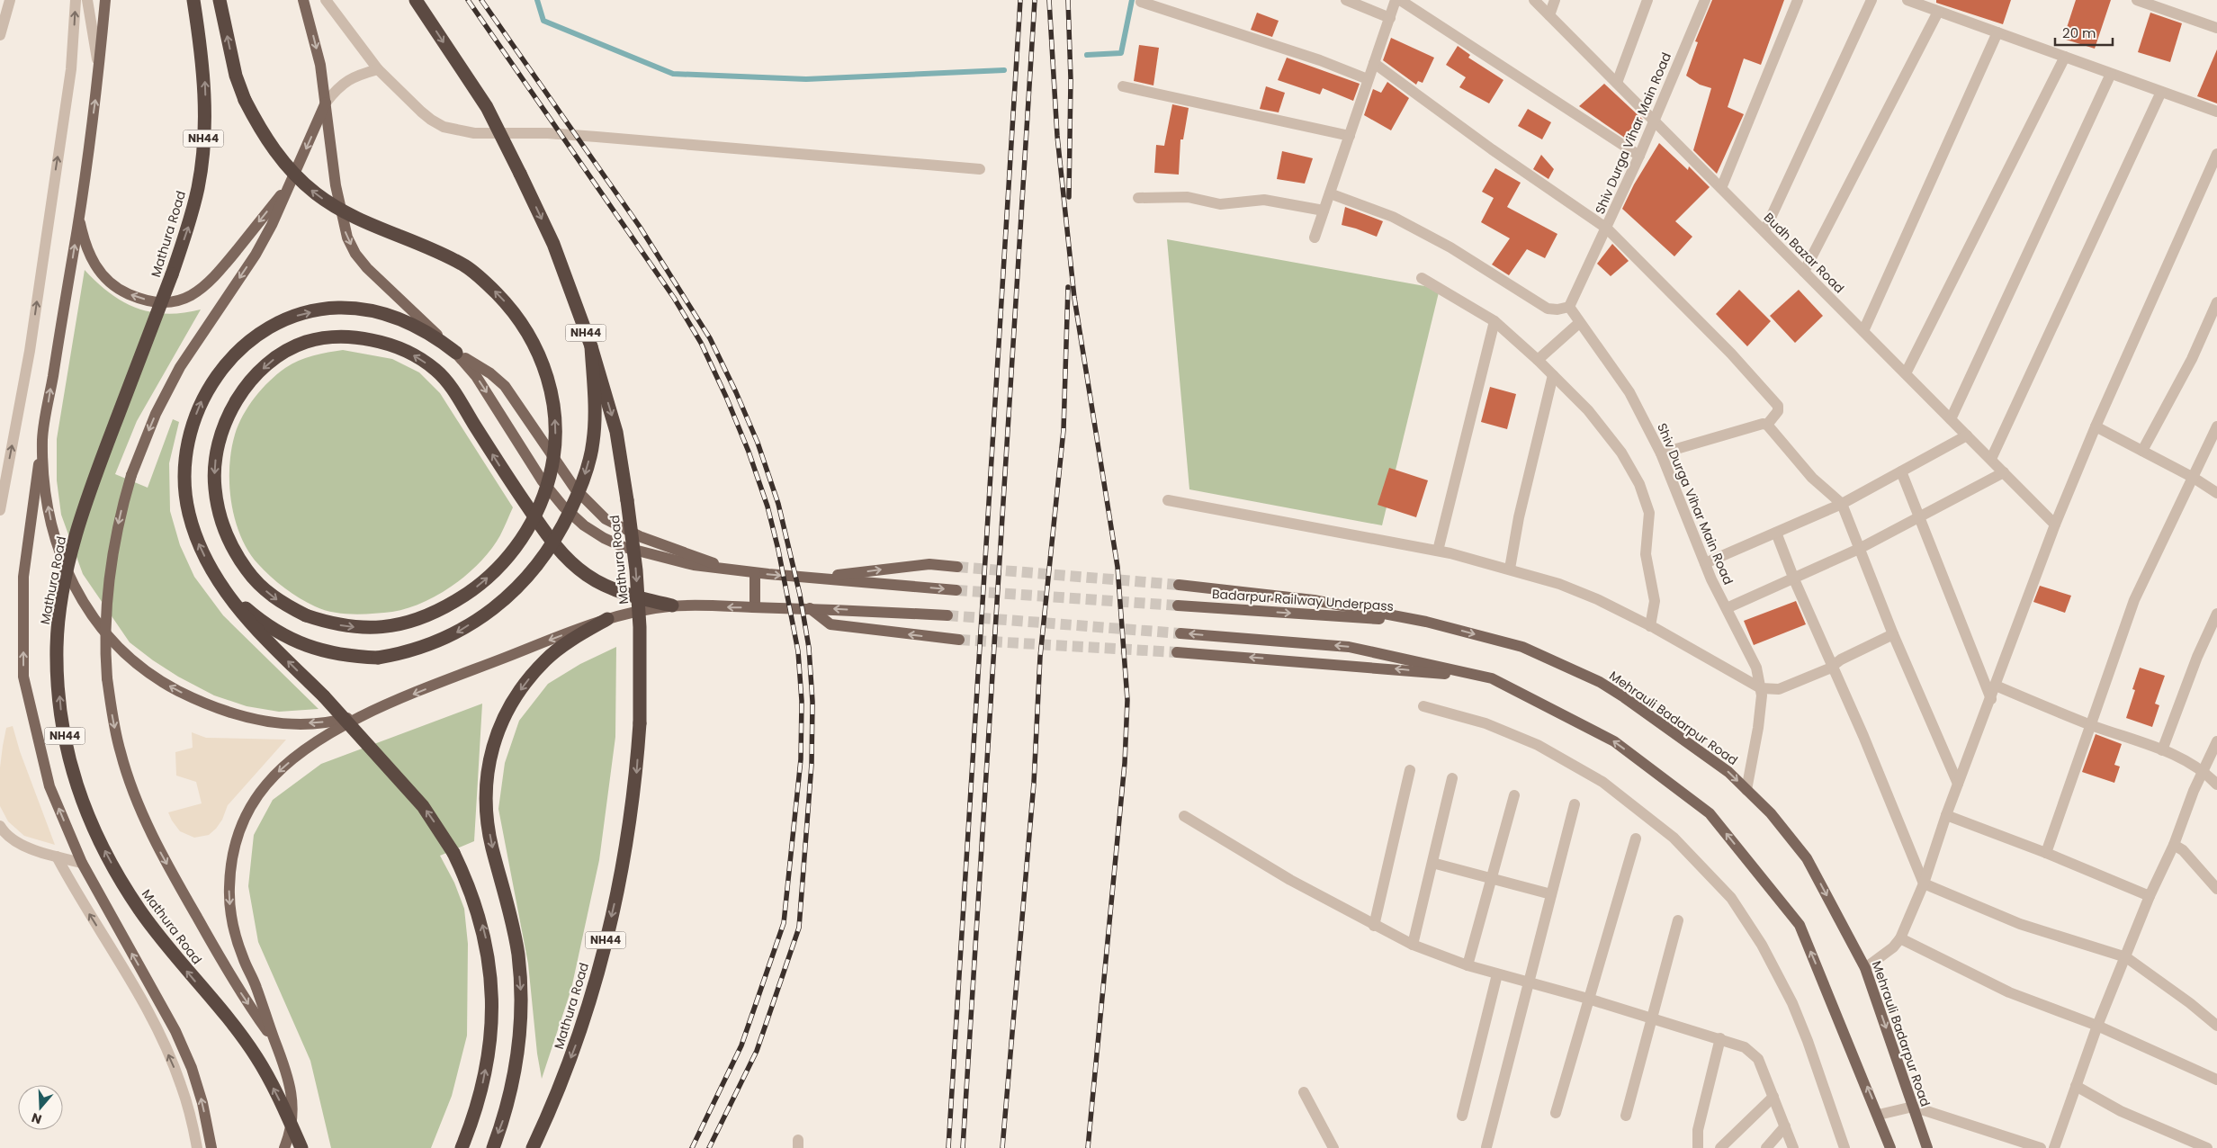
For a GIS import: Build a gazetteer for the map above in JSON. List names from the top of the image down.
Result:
{
  "streets": {
    "highway": ["NH44", "Mathura Road"],
    "main road": ["Badarpur Railway Underpass", "Mehrauli Badarpur Road"],
    "street": ["Shiv Durga Vihar Main Road", "Budh Bazar Road"]
  },
  "crossings": [
    ["Shiv Durga Vihar Main Road", "Budh Bazar Road"],
    ["Shiv Durga Vihar Main Road", "Mehrauli Badarpur Road"],
    ["Badarpur Railway Underpass", "Mehrauli Badarpur Road"]
  ],
  "scale_bar": "20 m",
  "north": "bottom"
}
